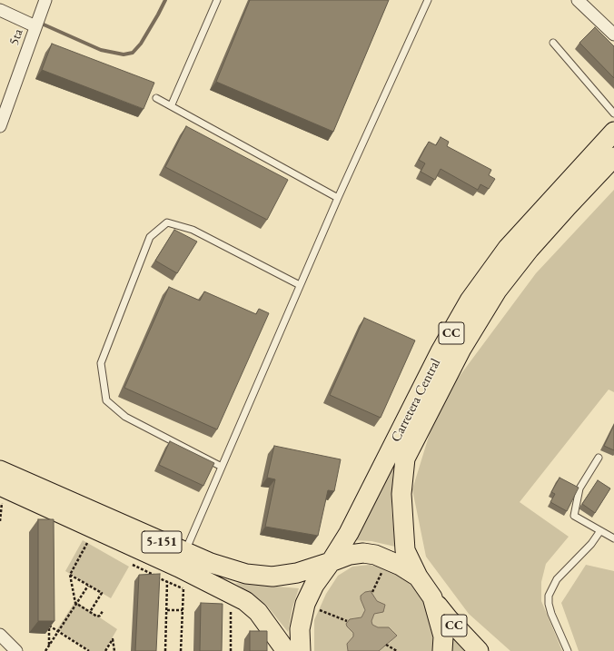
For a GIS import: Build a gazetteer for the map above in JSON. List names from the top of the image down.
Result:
{
  "streets": {
    "main road": ["CC", "Carretera Central", "5-151"],
    "street": ["5ta"]
  },
  "crossings": [
    ["CC", "Carretera Central"],
    ["CC", "5-151"],
    ["Carretera Central", "5-151"]
  ]
}
